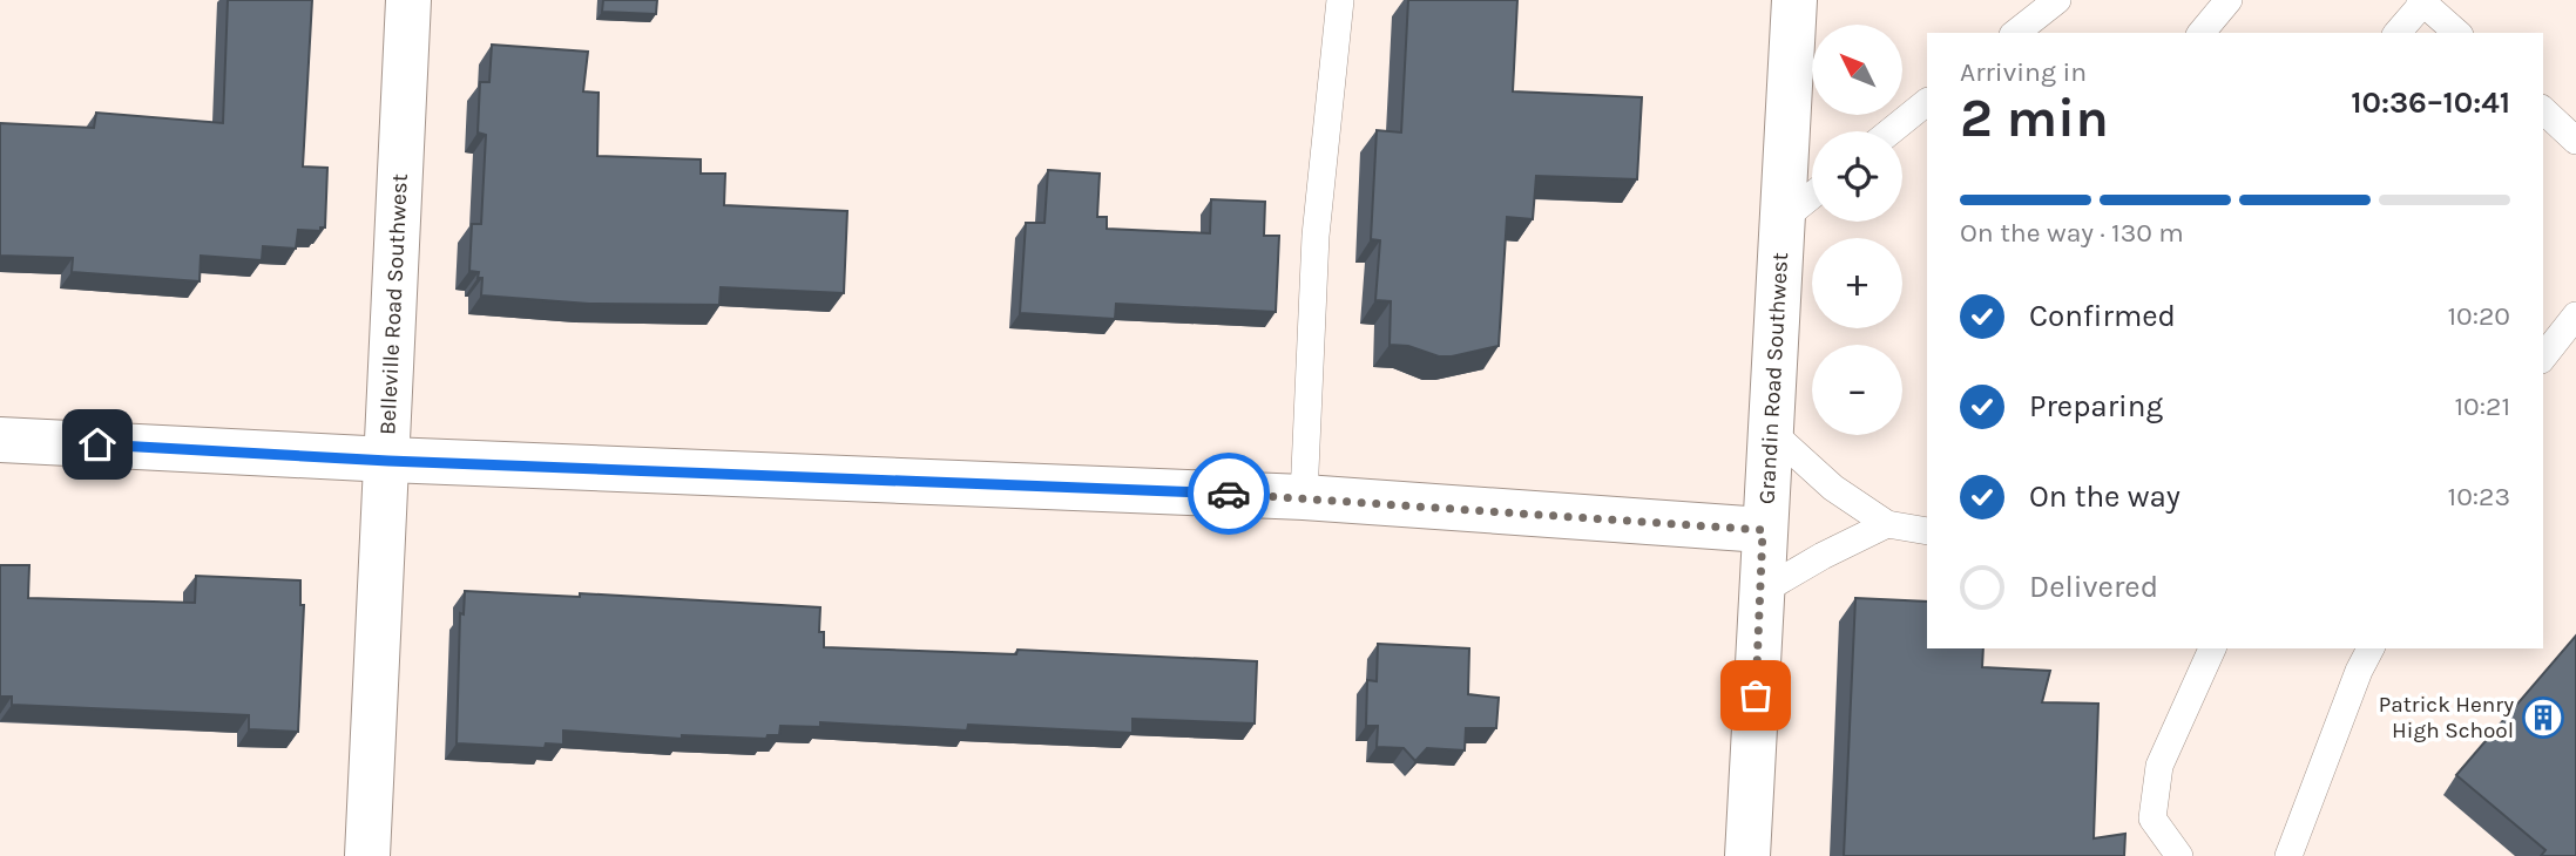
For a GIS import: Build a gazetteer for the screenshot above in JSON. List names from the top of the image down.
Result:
{
  "streets": {
    "street": ["Belleville Road Southwest", "Grandin Road Southwest"]
  },
  "places": {
    "building": ["Patrick Henry High School"]
  },
  "north": "top left",
  "page": {
    "map_buttons": ["+", "−"],
    "heading": ["2 min", "Arriving in", "10:36–10:41"],
    "bar": "On the way · 130 m",
    "list": [
      ["Confirmed", "10:20"],
      ["Preparing", "10:21"],
      ["On the way", "10:23"],
      "Delivered"
    ]
  }
}
